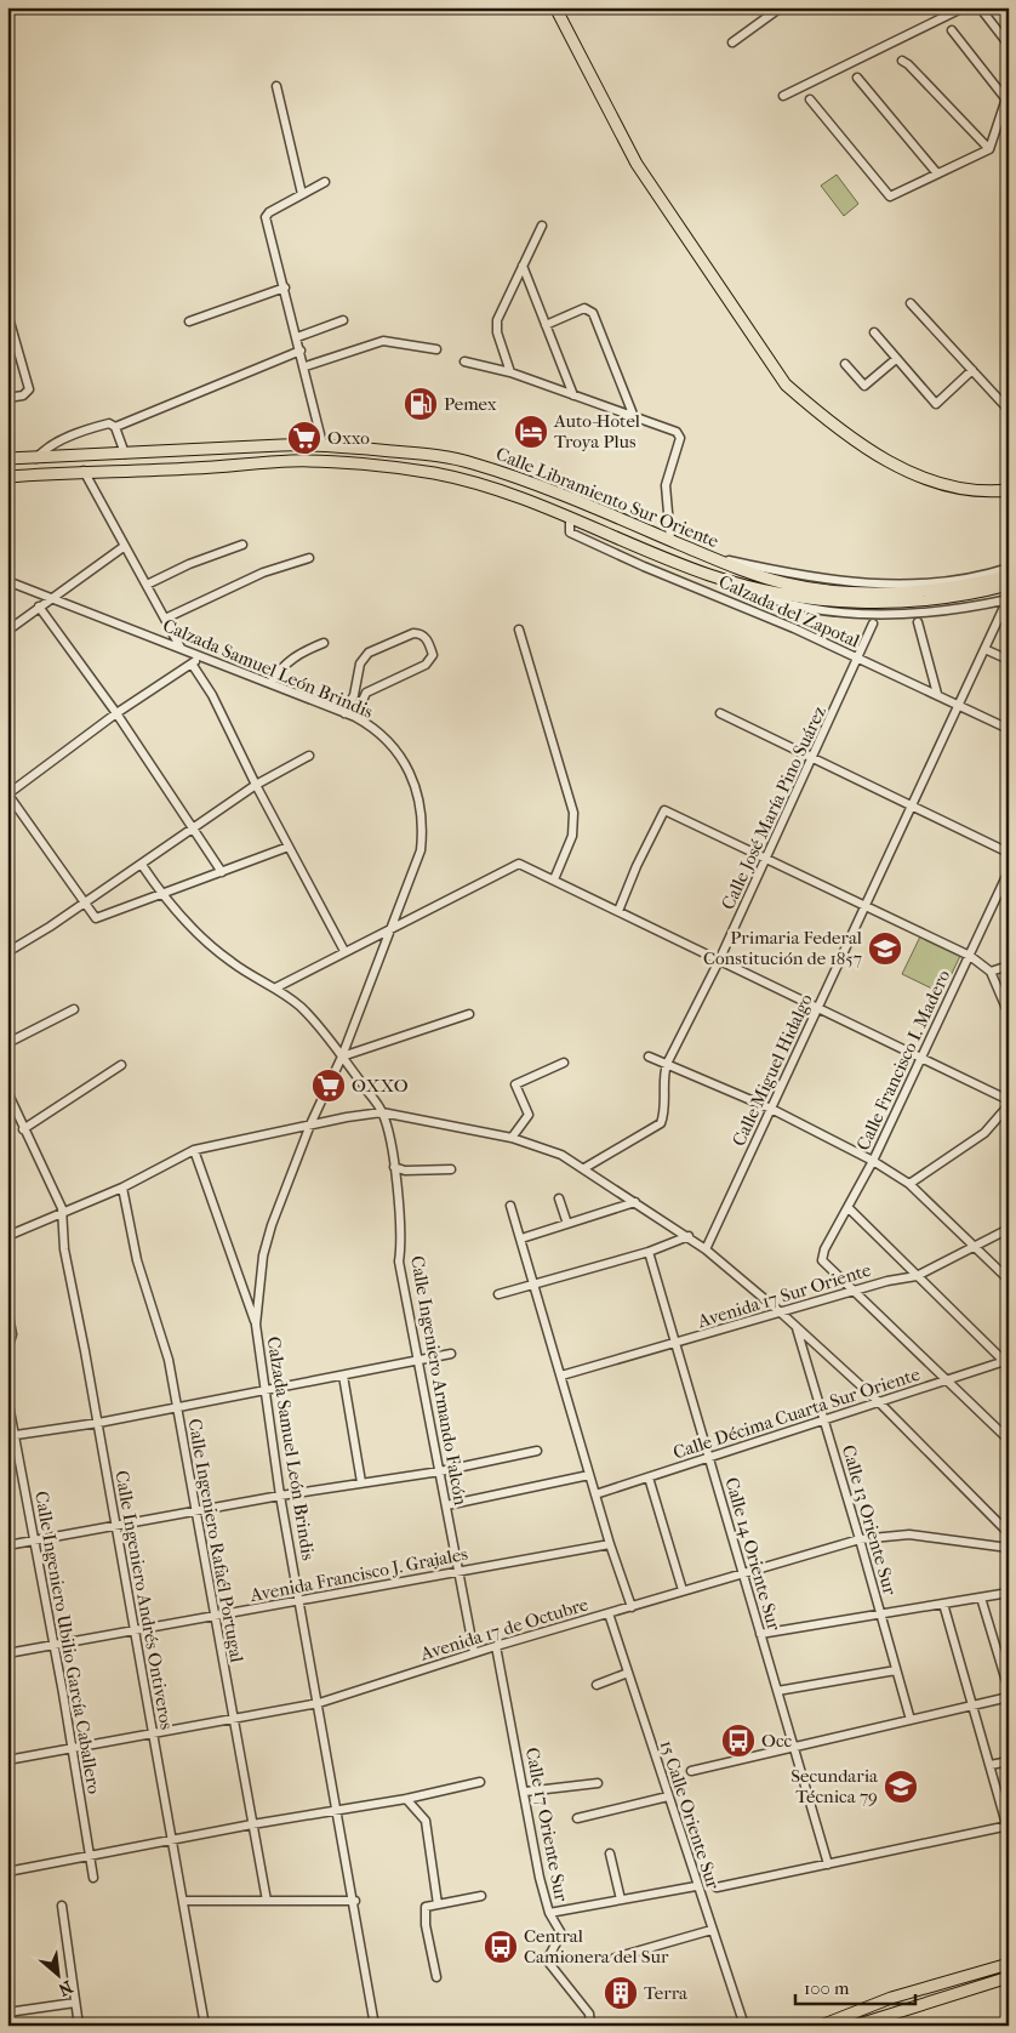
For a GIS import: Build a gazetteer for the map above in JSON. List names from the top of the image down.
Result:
{
  "streets": {
    "main road": ["Calle Libramiento Sur Oriente"],
    "street": [
      "Calzada del Zapotal",
      "Calzada Samuel León Brindis",
      "Calle José María Pino Suárez",
      "Calle Francisco I. Madero",
      "Calle Miguel Hidalgo",
      "Avenida 17 Sur Oriente",
      "Calle Ingeniero Armando Falcón",
      "Calle Décima Cuarta Sur Oriente",
      "Calle 13 Oriente Sur",
      "Calle Ingeniero Rafaél Portugal",
      "Calle 14 Oriente Sur",
      "Avenida Francisco J. Grajales",
      "Calle Ingeniero Andrés Ontiveros",
      "Avenida 17 de Octubre",
      "Calle Ingeniero Ubilio García Caballero",
      "15 Calle Oriente Sur",
      "Calle 17 Oriente Sur"
    ]
  },
  "crossings": [
    ["Calle Libramiento Sur Oriente", "Calzada del Zapotal"],
    ["Calzada del Zapotal", "Calle José María Pino Suárez"],
    ["Calzada del Zapotal", "Calle Miguel Hidalgo"],
    ["Calzada Samuel León Brindis", "Avenida Francisco J. Grajales"],
    ["Calzada Samuel León Brindis", "Avenida 17 de Octubre"],
    ["Calle Francisco I. Madero", "Avenida 17 Sur Oriente"],
    ["Avenida 17 Sur Oriente", "Calle 14 Oriente Sur"],
    ["Calle Ingeniero Armando Falcón", "Avenida Francisco J. Grajales"],
    ["Calle Ingeniero Armando Falcón", "Avenida 17 de Octubre"],
    ["Calle Décima Cuarta Sur Oriente", "Calle 13 Oriente Sur"],
    ["Calle Décima Cuarta Sur Oriente", "Calle 14 Oriente Sur"],
    ["Calle 13 Oriente Sur", "Avenida 17 de Octubre"],
    ["Calle Ingeniero Rafaél Portugal", "Avenida Francisco J. Grajales"],
    ["Calle Ingeniero Rafaél Portugal", "Avenida 17 de Octubre"],
    ["Calle 14 Oriente Sur", "Avenida 17 de Octubre"],
    ["Avenida Francisco J. Grajales", "Calle Ingeniero Andrés Ontiveros"],
    ["Avenida Francisco J. Grajales", "Calle Ingeniero Ubilio García Caballero"],
    ["Calle Ingeniero Andrés Ontiveros", "Avenida 17 de Octubre"],
    ["Avenida 17 de Octubre", "Calle Ingeniero Ubilio García Caballero"],
    ["Avenida 17 de Octubre", "15 Calle Oriente Sur"],
    ["Avenida 17 de Octubre", "Calle 17 Oriente Sur"]
  ],
  "places": {
    "fuel station": ["Pemex"],
    "hotel": ["Auto-Hotel Troya Plus"],
    "supermarket": ["Oxxo", "OXXO"],
    "school or university": ["Primaria Federal Constitución de 1857", "Secundaria Técnica 79"],
    "bus stop": ["Occ", "Central Camionera del Sur"],
    "building": ["Terra"]
  },
  "scale_bar": "100 m",
  "north": "bottom right"
}
